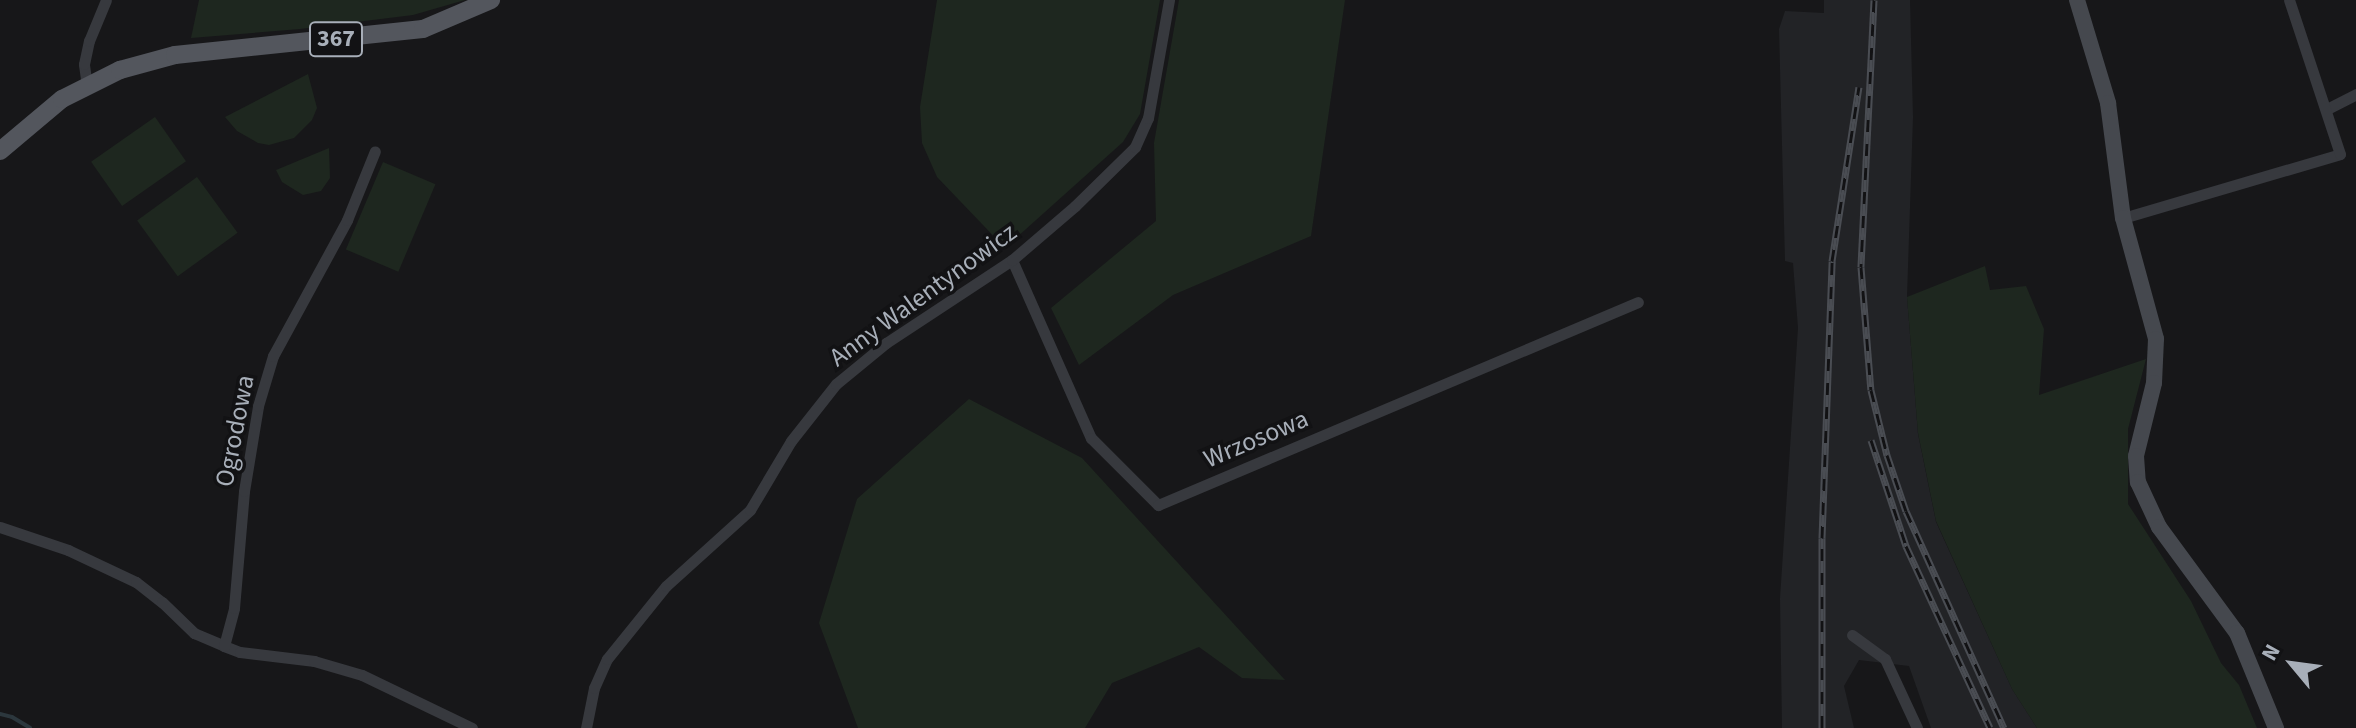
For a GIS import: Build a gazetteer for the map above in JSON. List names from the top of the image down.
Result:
{
  "streets": {
    "main road": ["367"],
    "street": ["Anny Walentynowicz", "Ogrodowa", "Wrzosowa"]
  },
  "crossings": [
    ["Anny Walentynowicz", "Wrzosowa"]
  ],
  "north": "top left"
}
